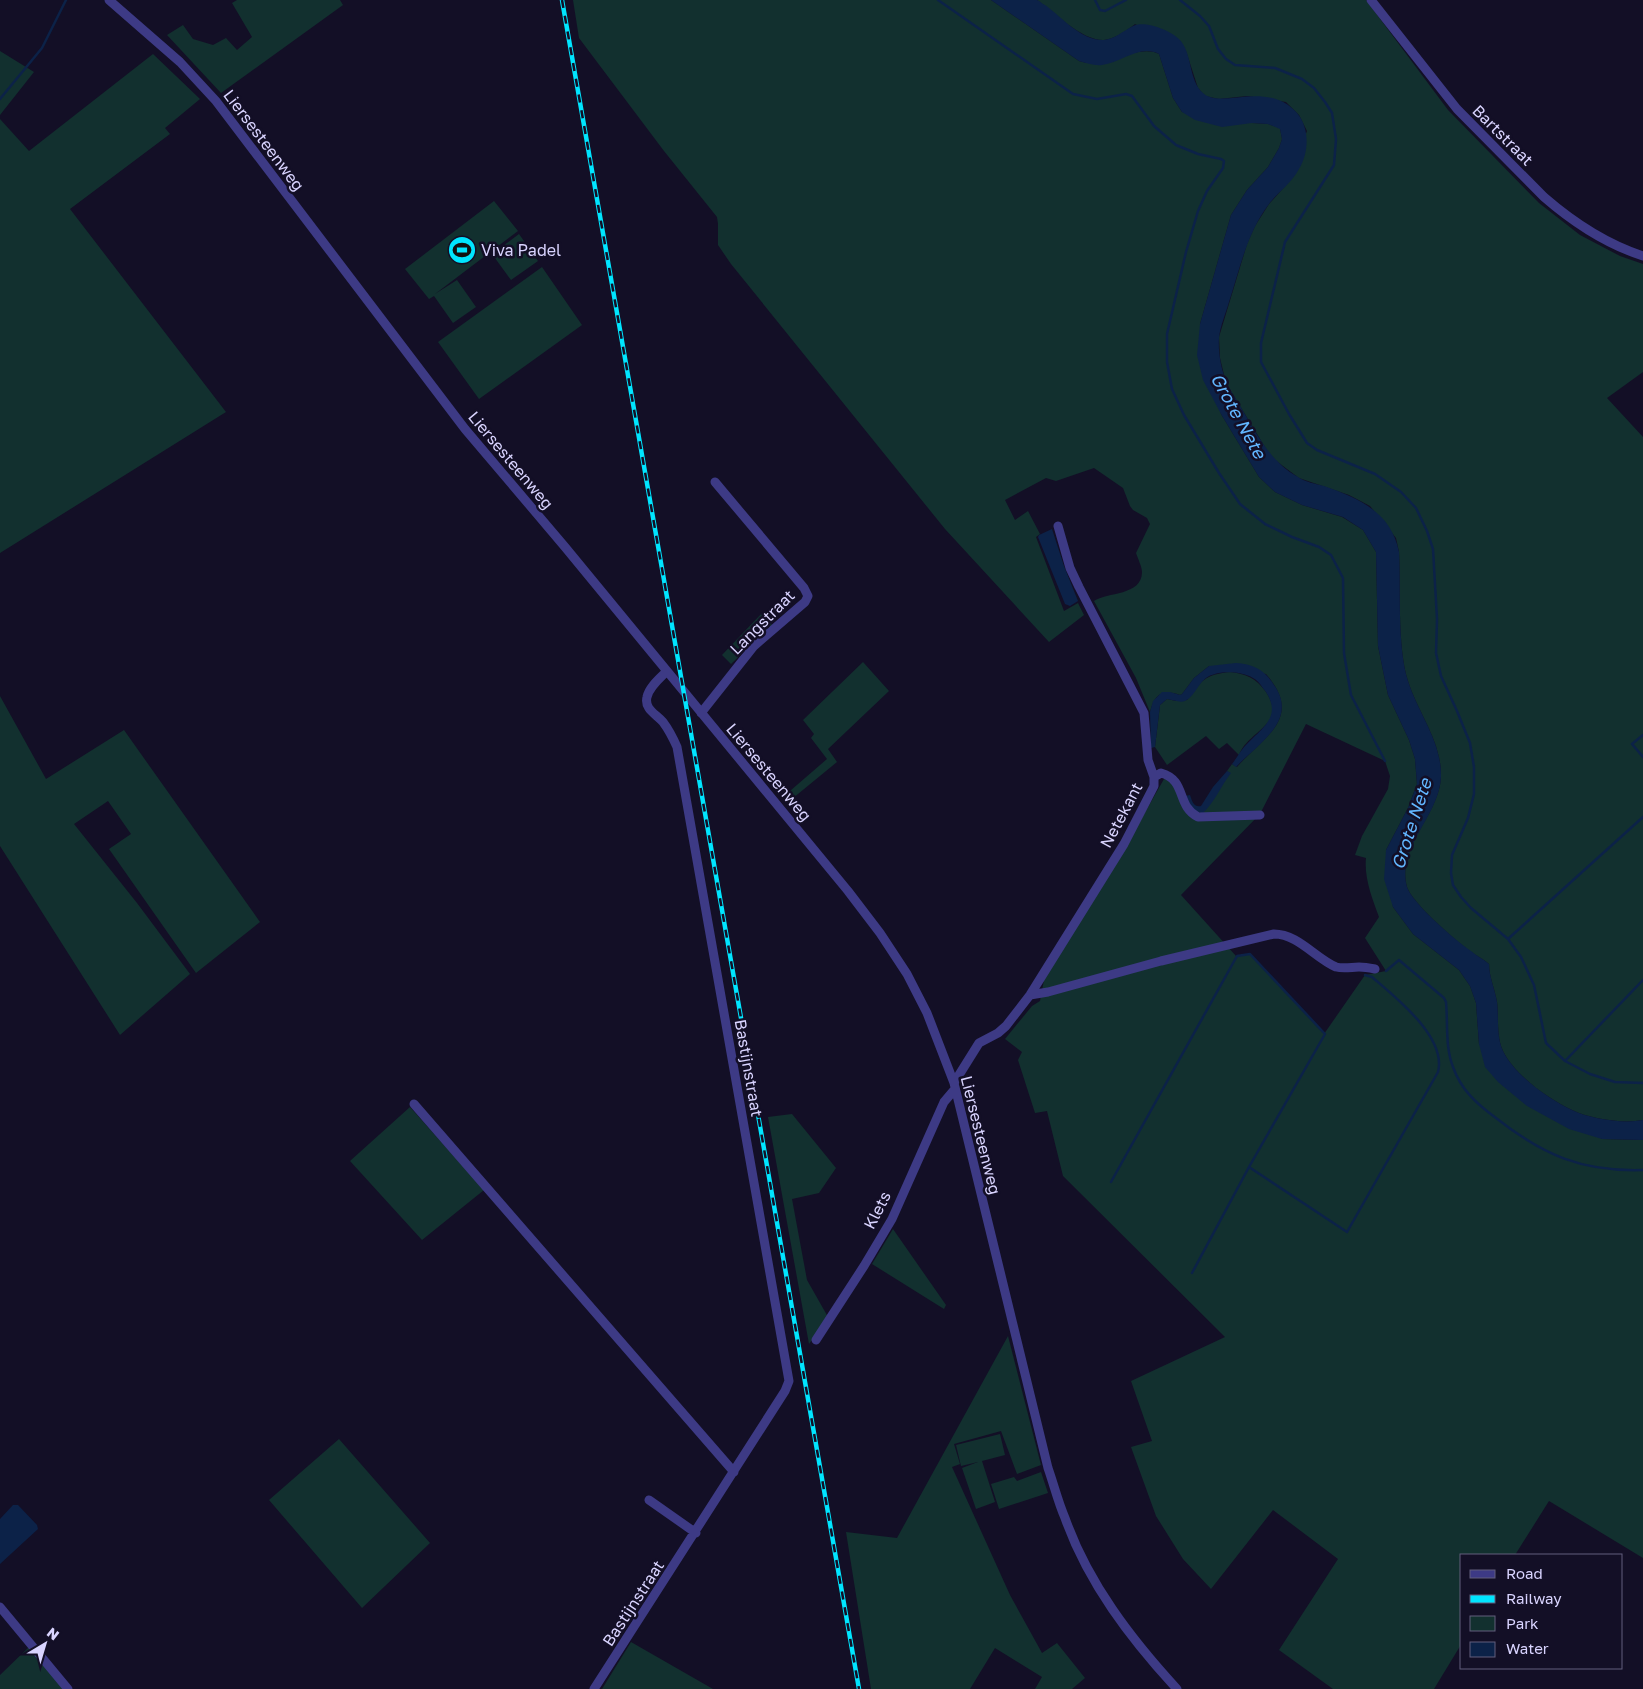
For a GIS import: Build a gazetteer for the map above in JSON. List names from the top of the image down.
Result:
{
  "streets": {
    "street": [
      "Bartstraat",
      "Liersesteenweg",
      "Langstraat",
      "Netekant",
      "Bastijnstraat",
      "Klets"
    ]
  },
  "crossings": [
    ["Liersesteenweg", "Langstraat"],
    ["Liersesteenweg", "Netekant"],
    ["Liersesteenweg", "Bastijnstraat"],
    ["Liersesteenweg", "Klets"],
    ["Netekant", "Klets"]
  ],
  "water": ["Grote Nete"],
  "places": {
    "sports": ["Viva Padel"]
  },
  "legend": [
    "Road",
    "Railway",
    "Park",
    "Water"
  ],
  "north": "top right"
}
